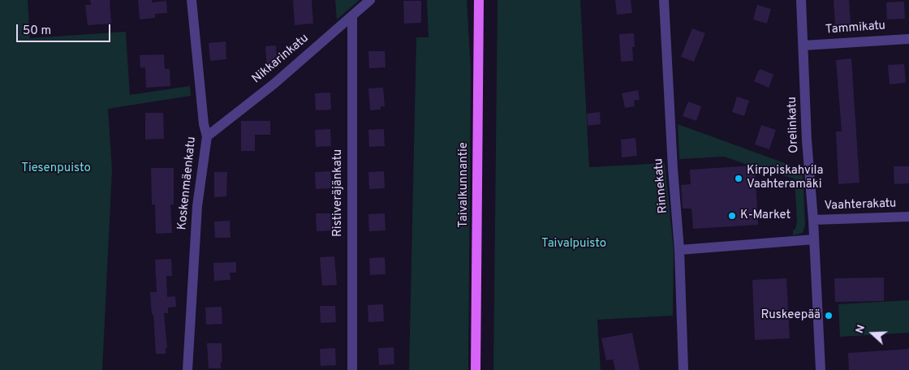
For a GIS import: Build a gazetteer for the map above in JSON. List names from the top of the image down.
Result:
{
  "streets": {
    "main road": ["Taivalkunnantie"],
    "street": [
      "Tammikatu",
      "Nikkarinkatu",
      "Orelinkatu",
      "Koskenmäenkatu",
      "Rinnekatu",
      "Ristiveräjänkatu",
      "Vaahterakatu"
    ]
  },
  "crossings": [
    ["Tammikatu", "Orelinkatu"],
    ["Nikkarinkatu", "Koskenmäenkatu"],
    ["Nikkarinkatu", "Ristiveräjänkatu"],
    ["Orelinkatu", "Vaahterakatu"]
  ],
  "parks": ["Tiesenpuisto", "Taivalpuisto"],
  "places": ["Kirppiskahvila Vaahteramäki", "K-Market", "Ruskeepää"],
  "scale_bar": "50 m",
  "north": "left"
}
